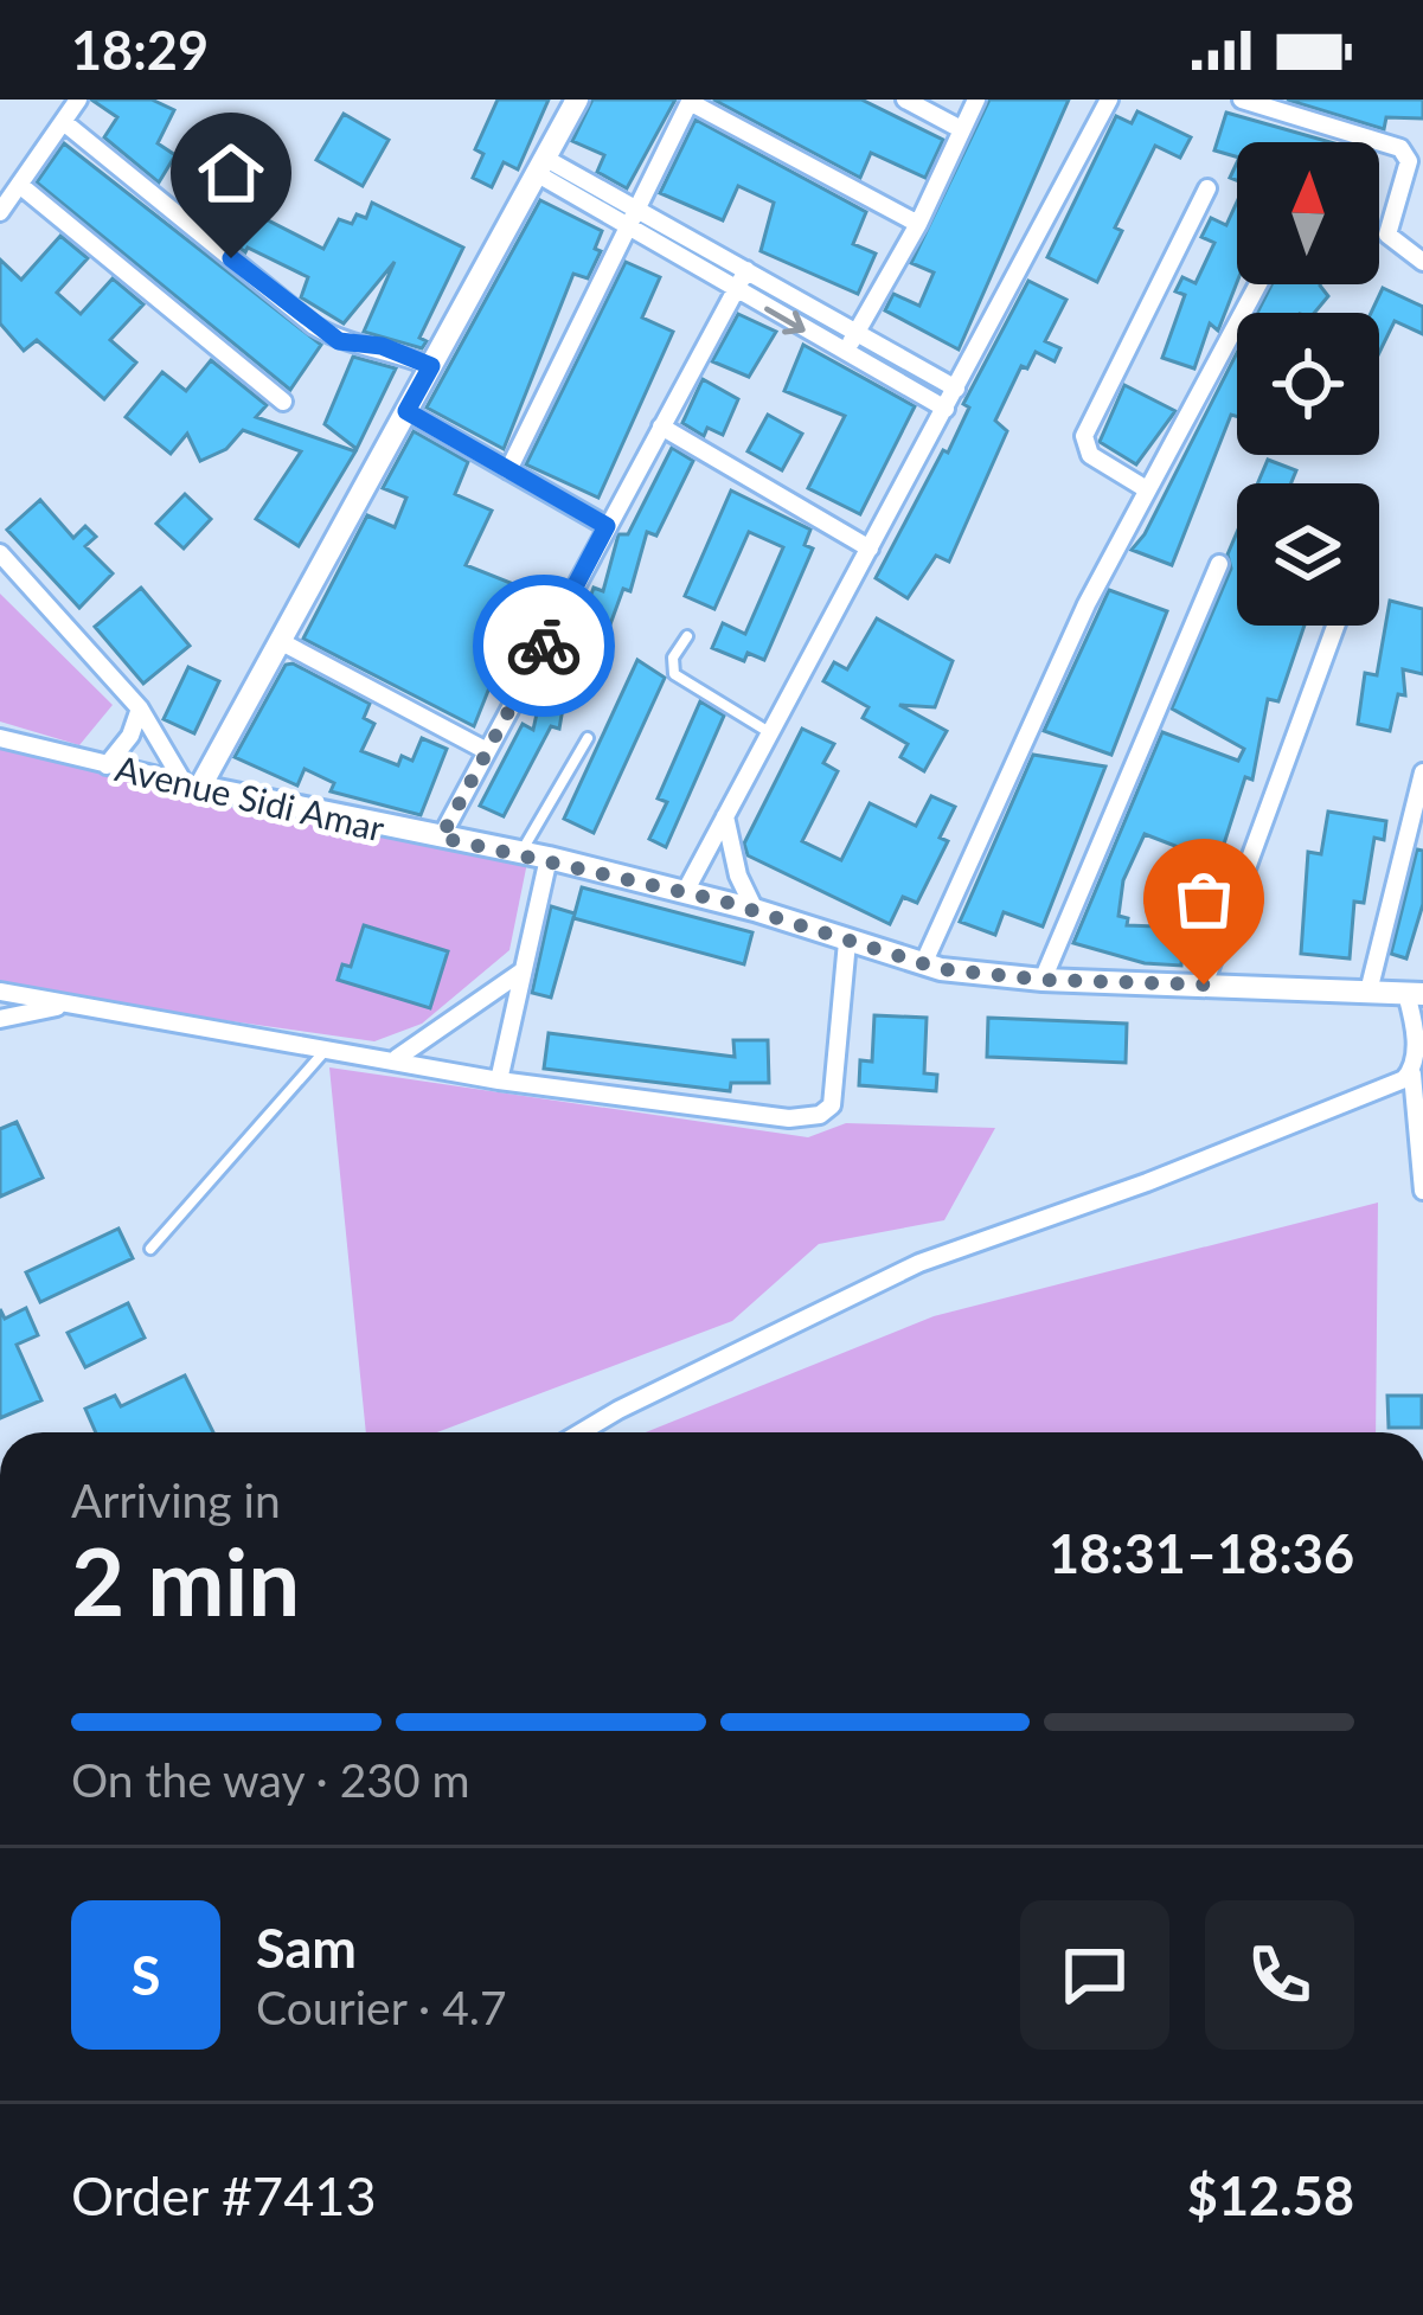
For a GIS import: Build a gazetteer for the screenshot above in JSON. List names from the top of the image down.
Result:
{
  "streets": {
    "street": ["Avenue Sidi Amar"]
  },
  "north": "top",
  "page": {
    "status": "18:29",
    "heading": ["2 min", "Arriving in", "18:31–18:36"],
    "panel": [
      "Sam",
      "Courier · 4.7",
      "Order #7413",
      "$12.58"
    ],
    "bar": "On the way · 230 m",
    "round": "S"
  }
}
